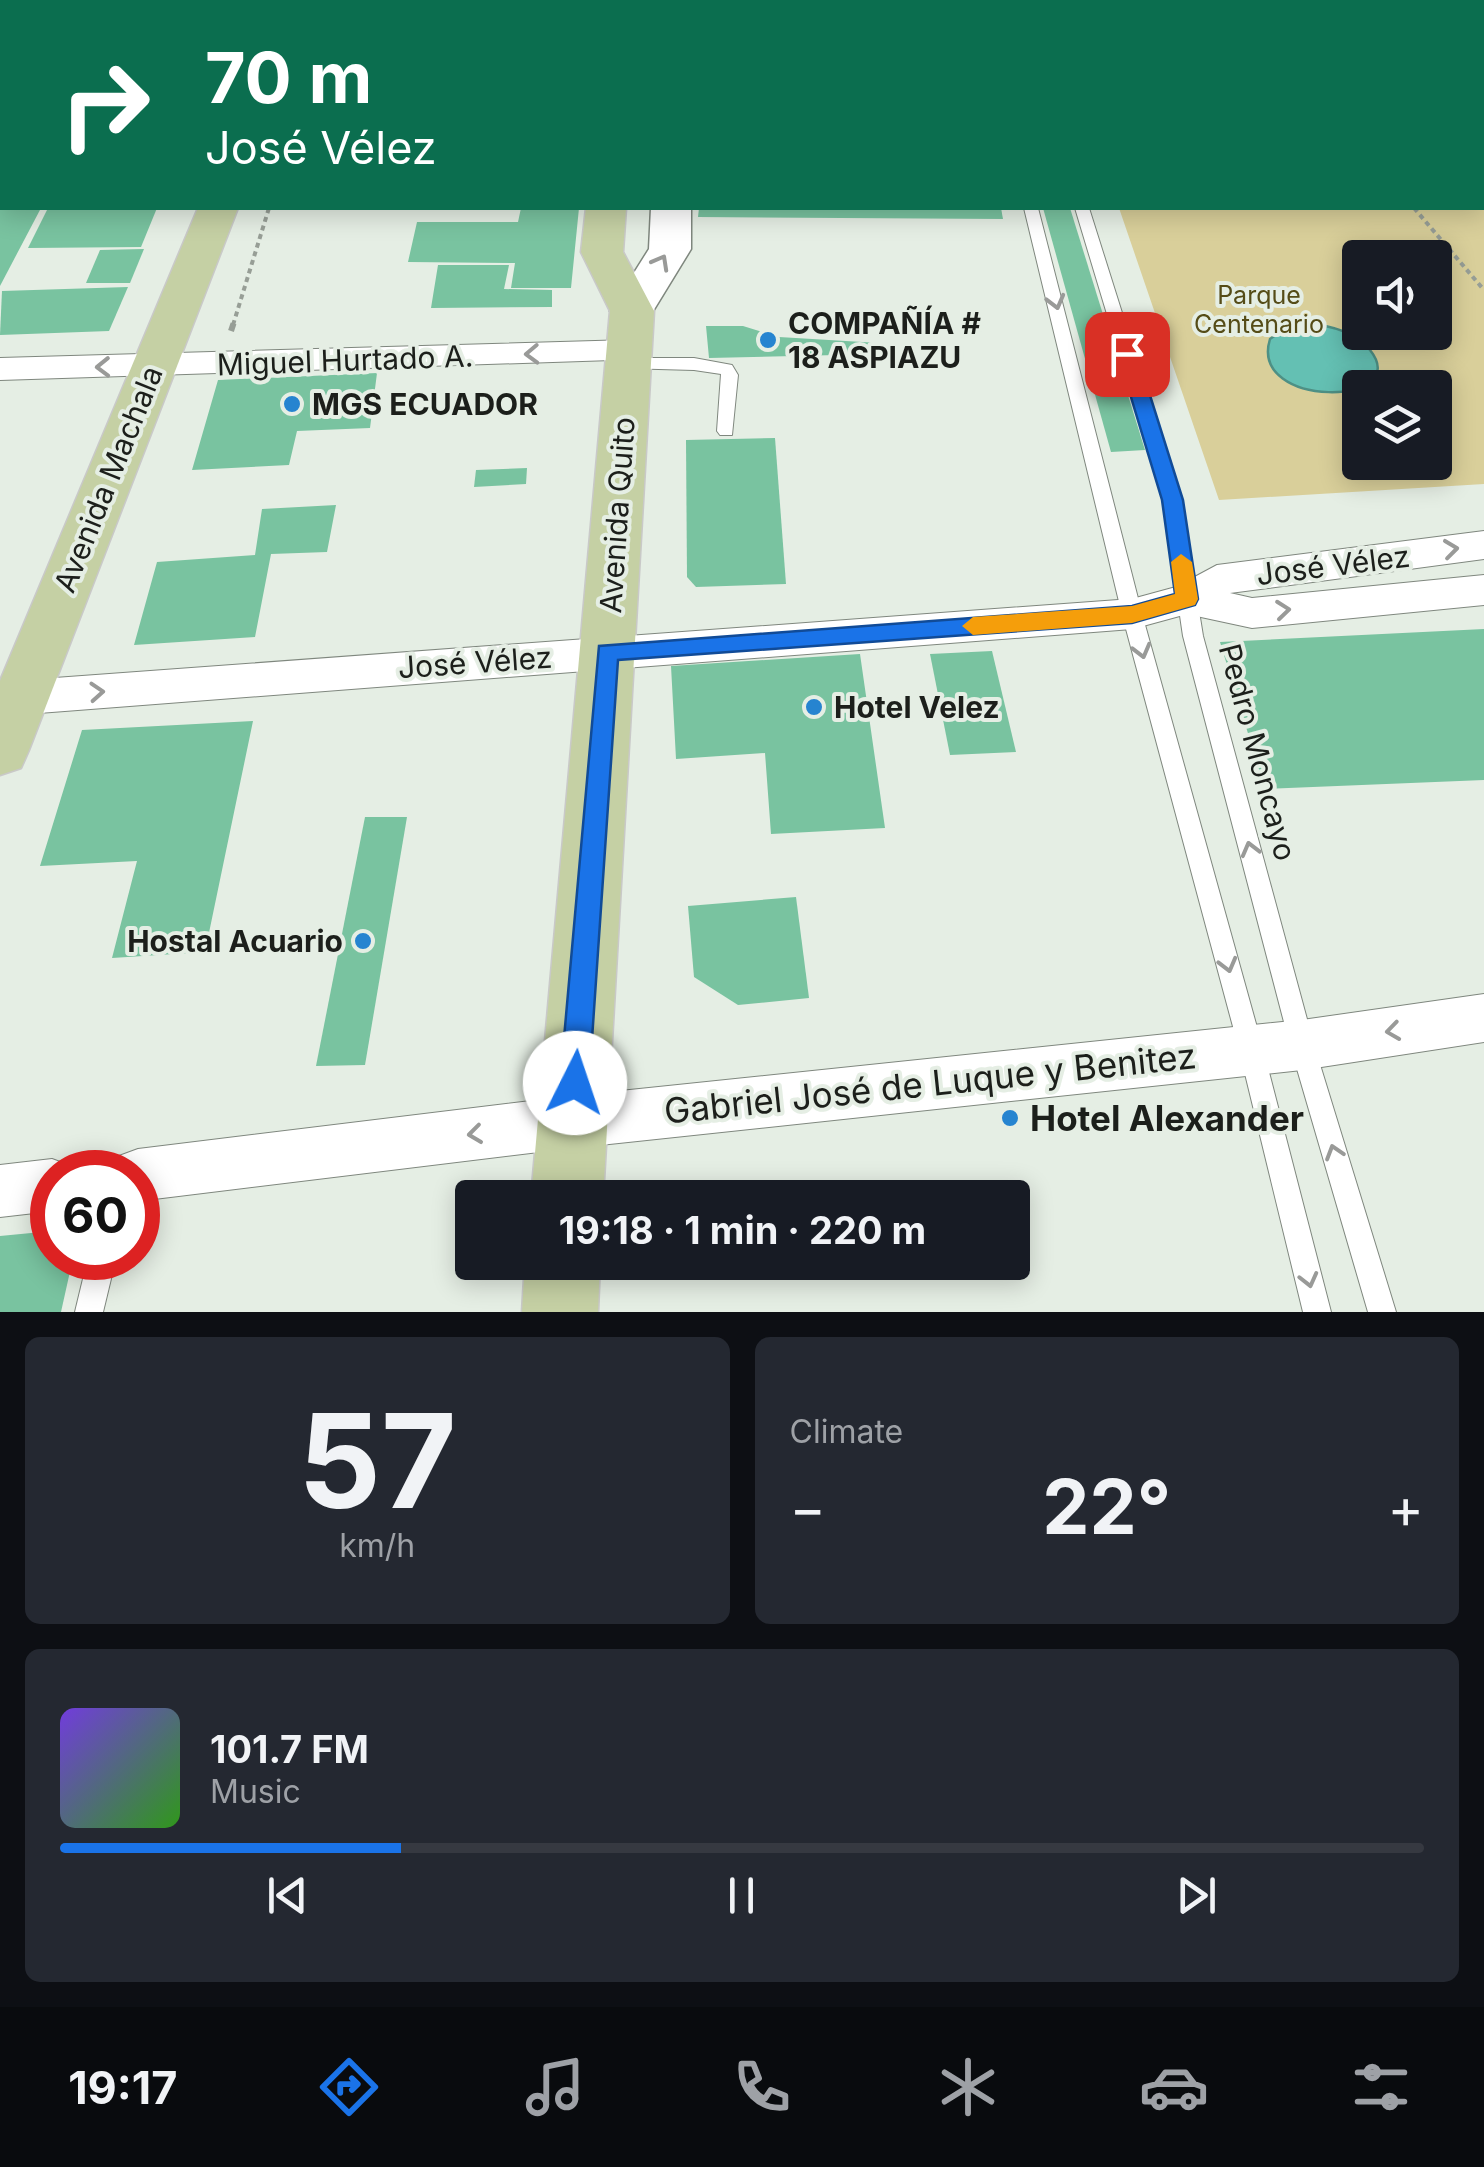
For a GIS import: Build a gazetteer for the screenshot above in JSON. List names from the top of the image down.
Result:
{
  "streets": {
    "main road": ["Avenida Machala", "Avenida Quito"],
    "street": ["Miguel Hurtado A.", "José Vélez", "Gabriel José de Luque y Benitez"],
    "lane": ["Pedro Moncayo"]
  },
  "crossings": [
    ["Miguel Hurtado A.", "Avenida Machala"],
    ["Miguel Hurtado A.", "Avenida Quito"],
    ["Avenida Machala", "José Vélez"],
    ["Avenida Quito", "José Vélez"],
    ["Avenida Quito", "Gabriel José de Luque y Benitez"],
    ["José Vélez", "Pedro Moncayo"],
    ["Pedro Moncayo", "Gabriel José de Luque y Benitez"]
  ],
  "one_way": ["Miguel Hurtado A.", "José Vélez", "Gabriel José de Luque y Benitez"],
  "parks": ["Parque Centenario"],
  "places": [
    "COMPAÑÍA # 18 ASPIAZU",
    "MGS ECUADOR",
    "Hotel Velez",
    "Hostal Acuario",
    "Hotel Alexander"
  ],
  "page": {
    "turn": ["70 m", "José Vélez"],
    "limit": "60",
    "trip": "19:18 · 1 min · 220 m",
    "tile": [
      ["57", "km/h"],
      "Climate"
    ],
    "heat": ["−", "22°", "+"],
    "song": ["101.7 FM", "Music"],
    "tabs": "19:17"
  }
}
